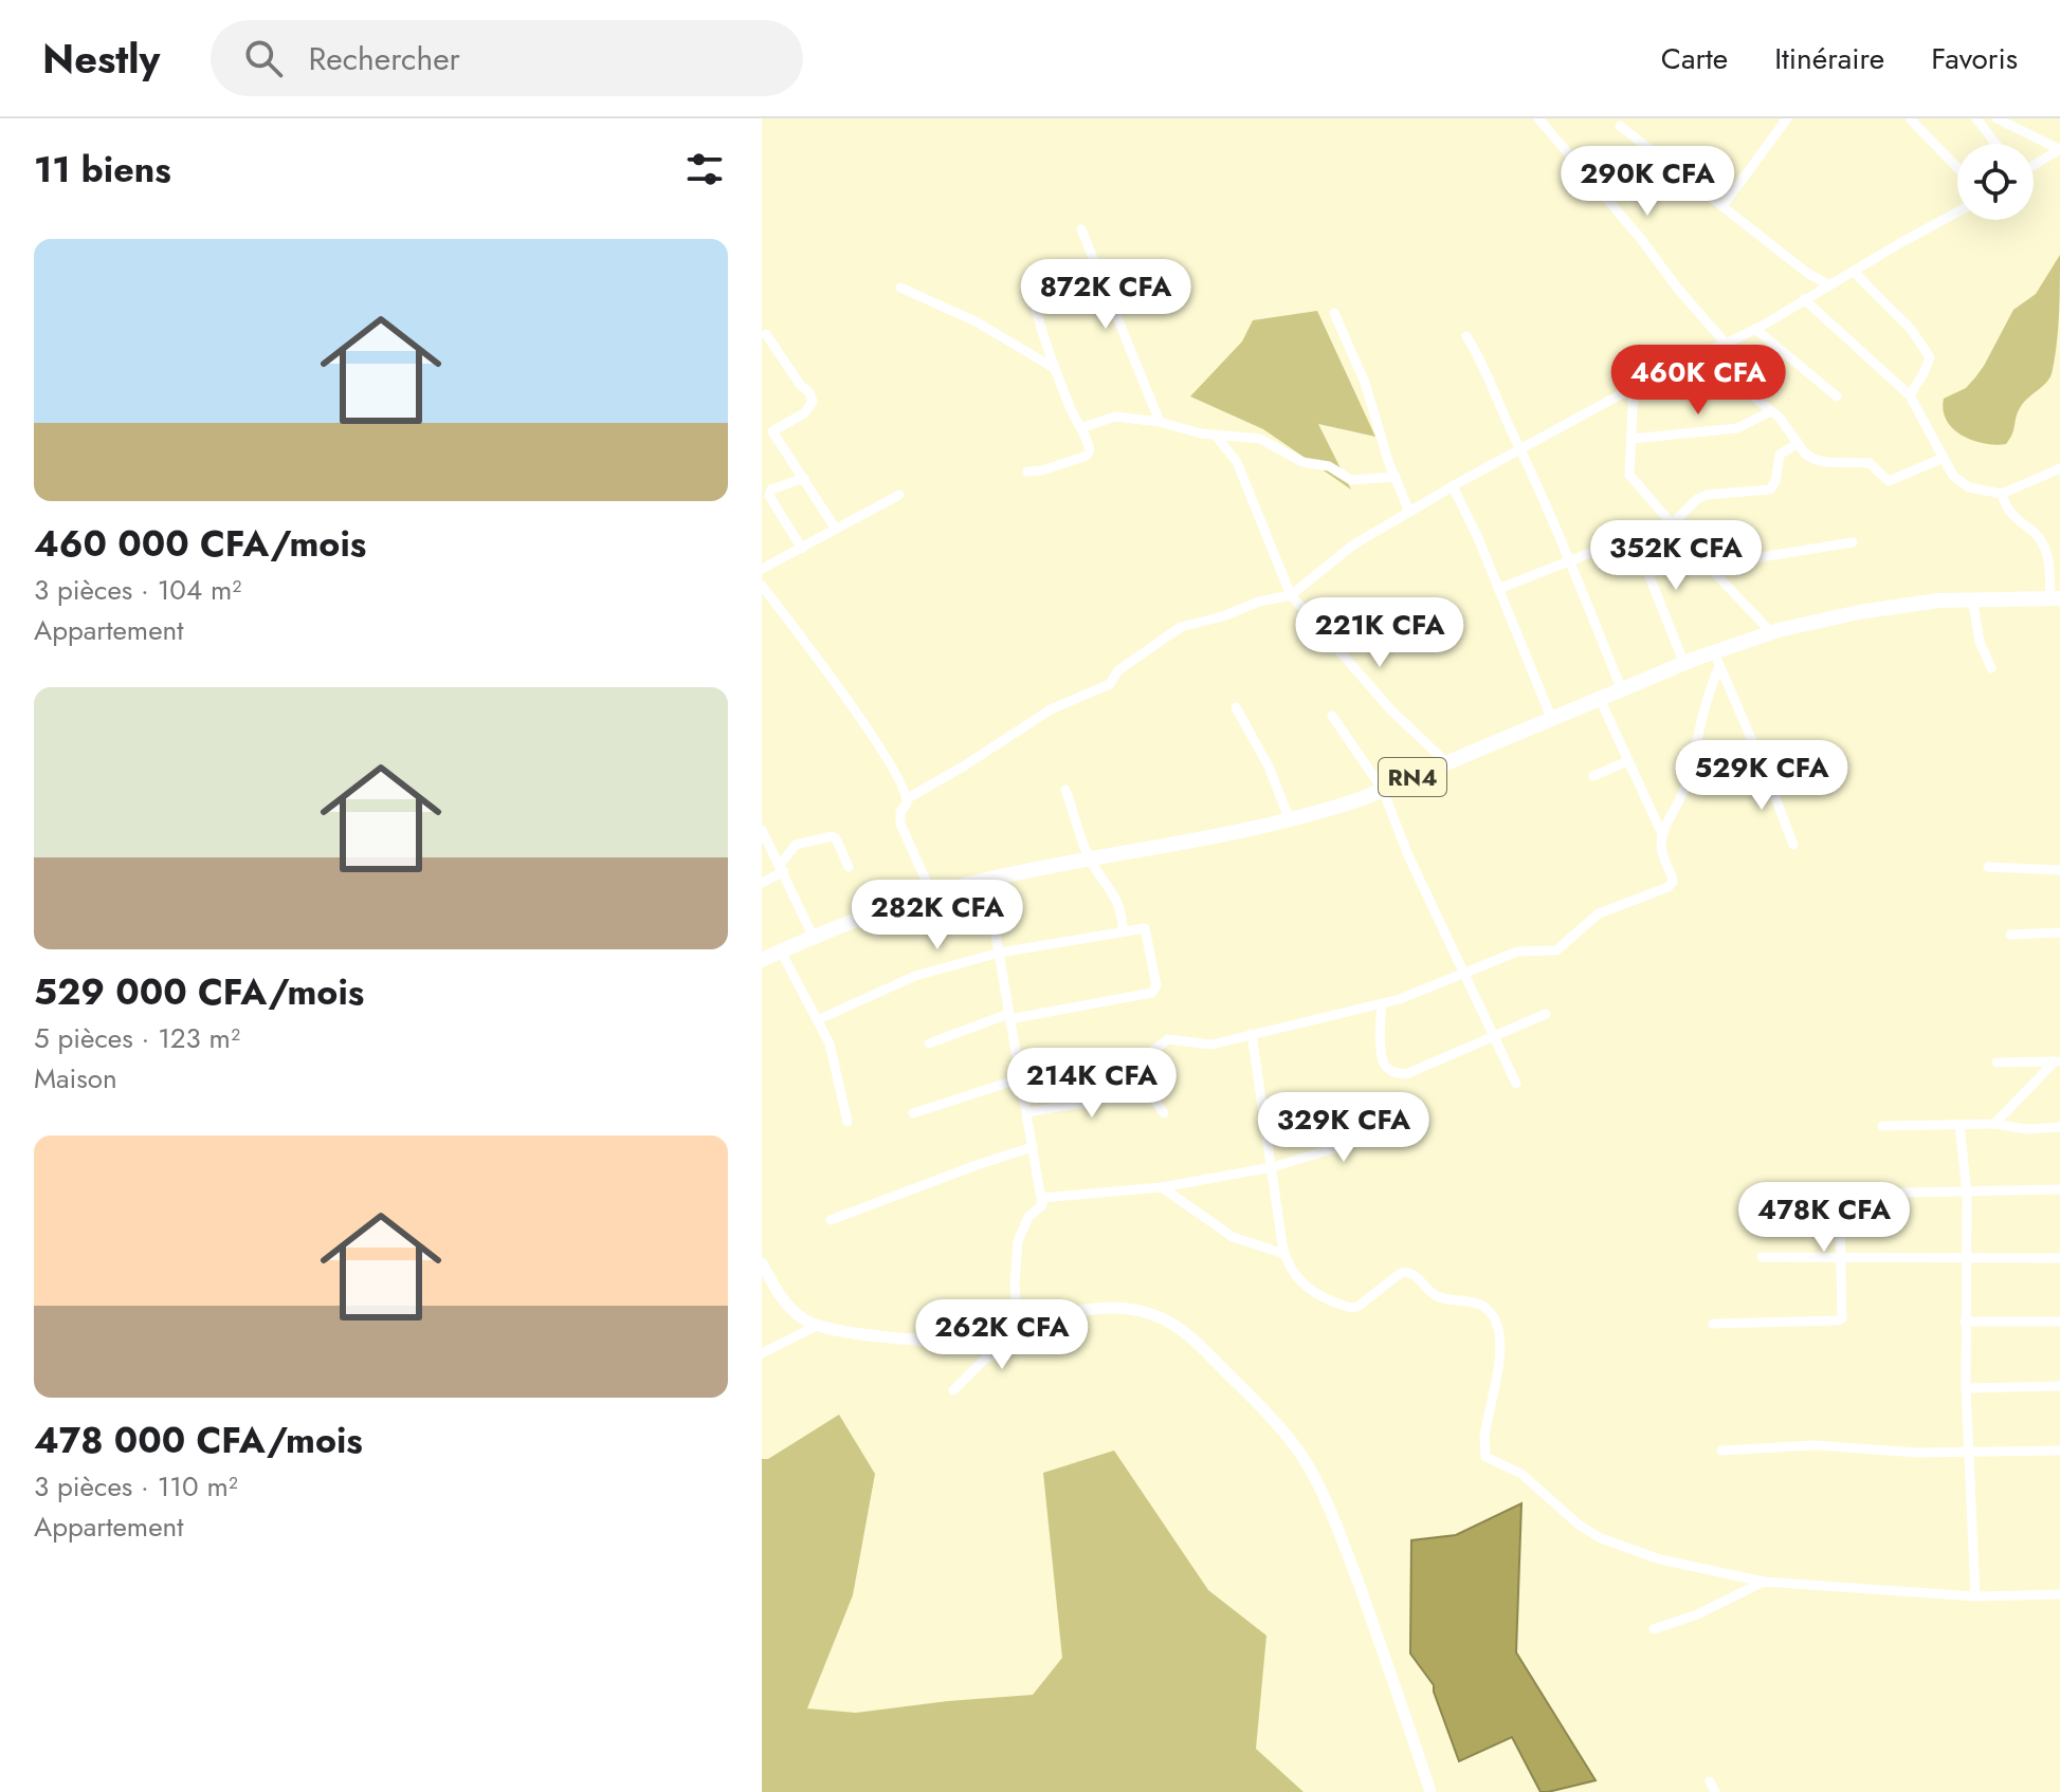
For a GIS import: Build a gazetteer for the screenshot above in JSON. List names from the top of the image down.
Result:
{
  "streets": {
    "highway": ["RN4"]
  },
  "page": {
    "header": "Nestly",
    "search": "Rechercher",
    "nav": ["Carte", "Itinéraire", "Favoris"],
    "heading": "11 biens",
    "price": [
      "290K CFA",
      "872K CFA",
      "460K CFA",
      "352K CFA",
      "221K CFA",
      "529K CFA",
      "282K CFA",
      "214K CFA",
      "329K CFA",
      "478K CFA",
      "262K CFA"
    ],
    "list": [
      {
        "name": "460 000 CFA/mois",
        "note": "3 pièces · 104 m² · Appartement"
      },
      {
        "name": "529 000 CFA/mois",
        "note": "5 pièces · 123 m² · Maison"
      },
      {
        "name": "478 000 CFA/mois",
        "note": "3 pièces · 110 m² · Appartement"
      }
    ]
  }
}
